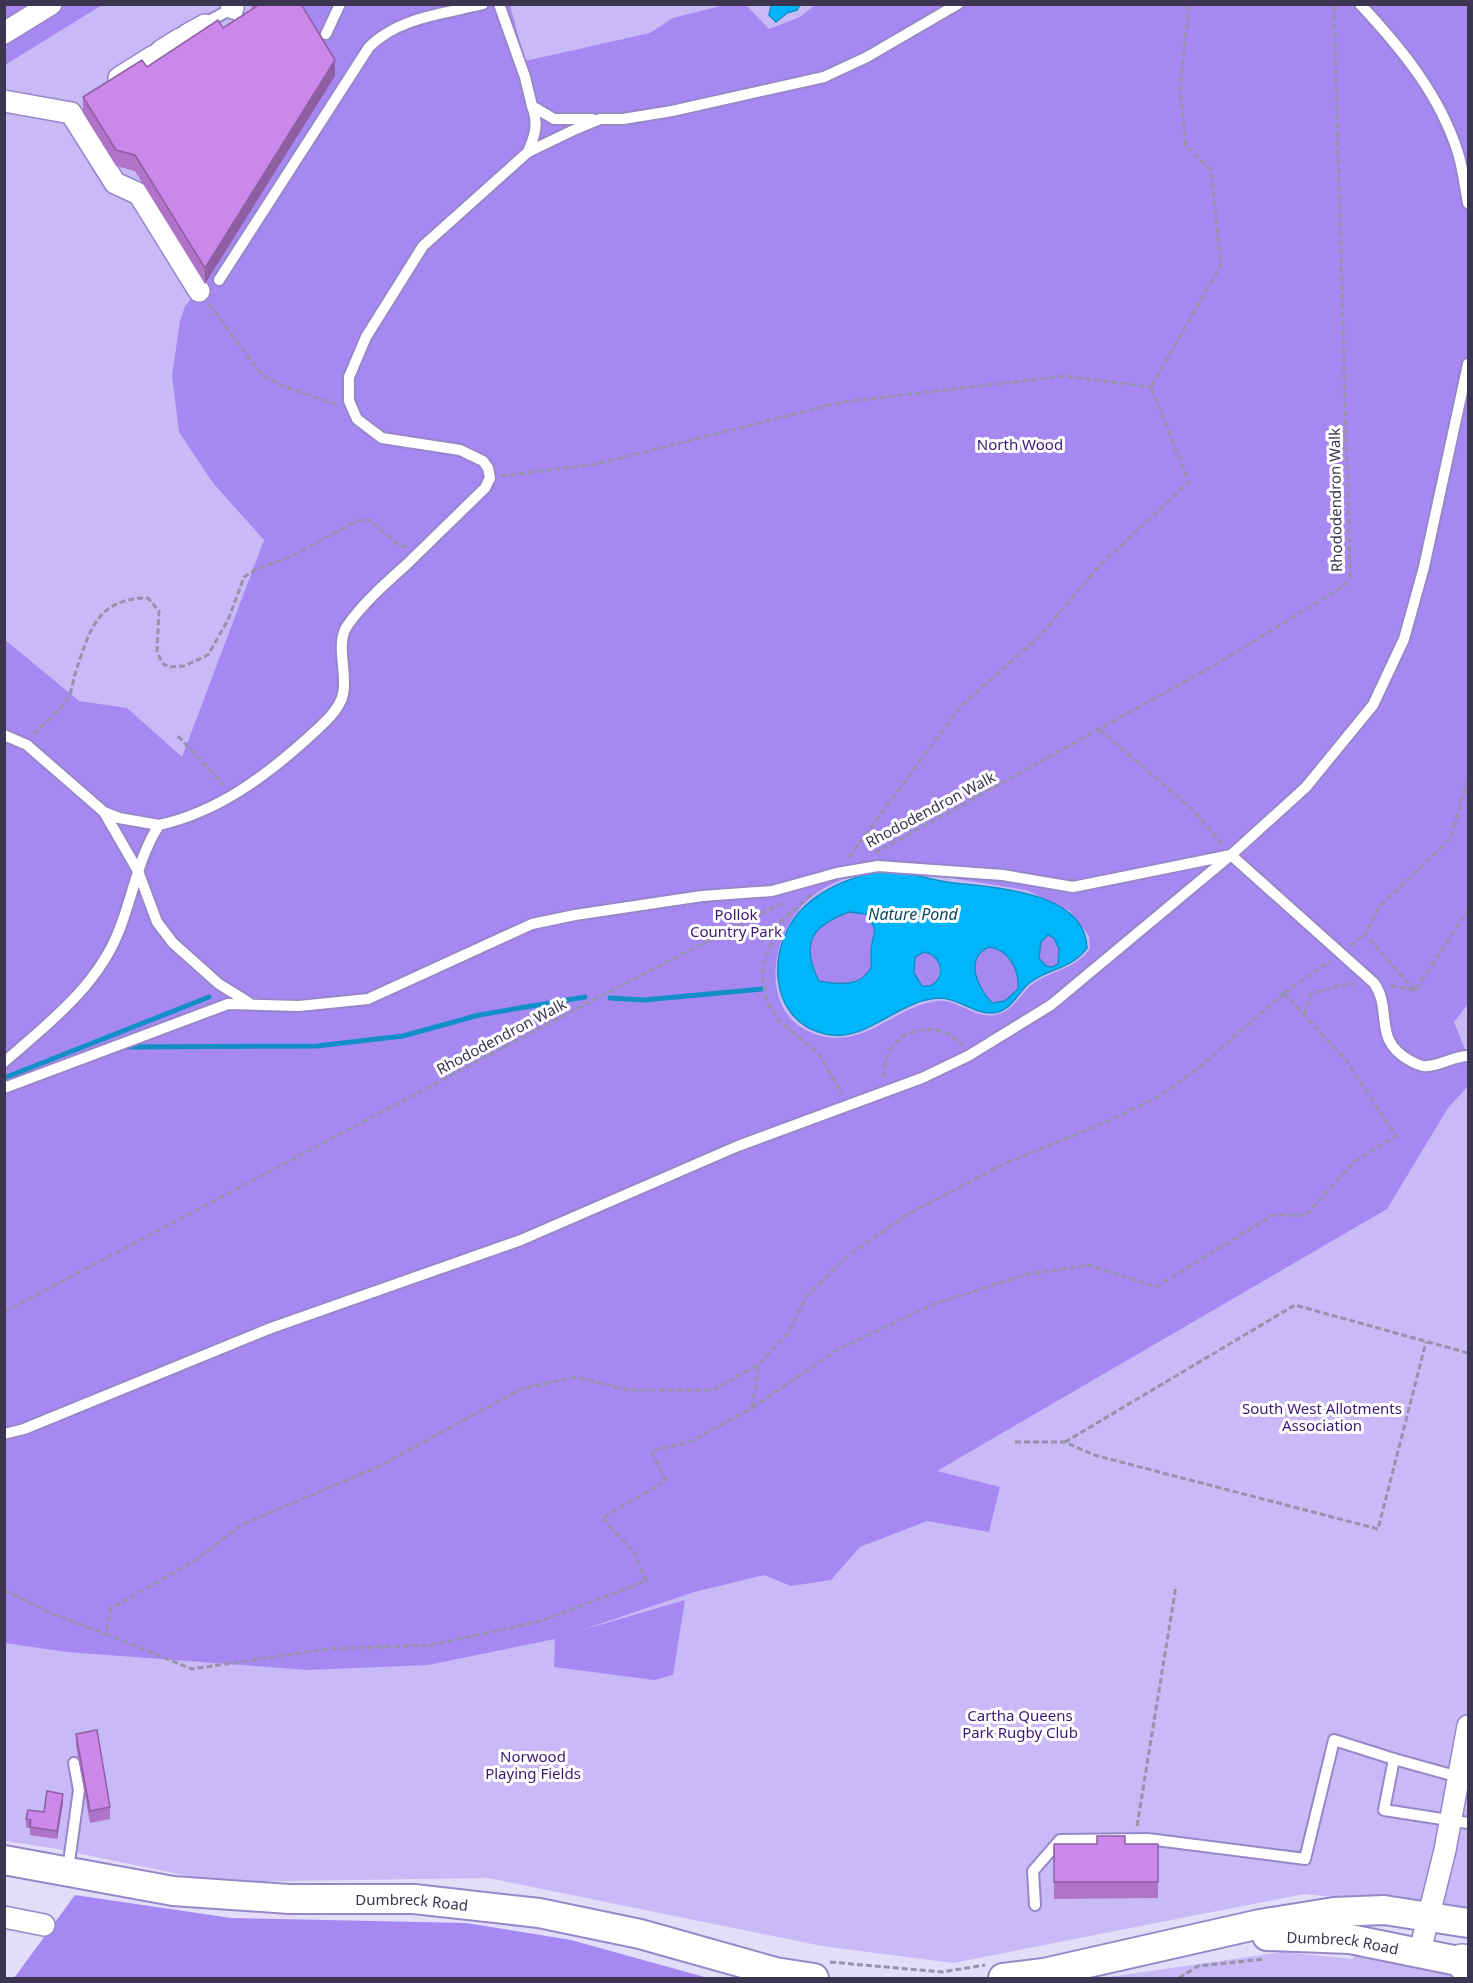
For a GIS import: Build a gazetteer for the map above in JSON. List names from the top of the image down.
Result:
{
  "streets": {
    "main road": ["Dumbreck Road"],
    "path": ["Rhododendron Walk"]
  },
  "water": ["Nature Pond"],
  "parks": [
    "North Wood",
    "Pollok Country Park",
    "South West Allotments Association",
    "Cartha Queens Park Rugby Club",
    "Norwood Playing Fields"
  ]
}
